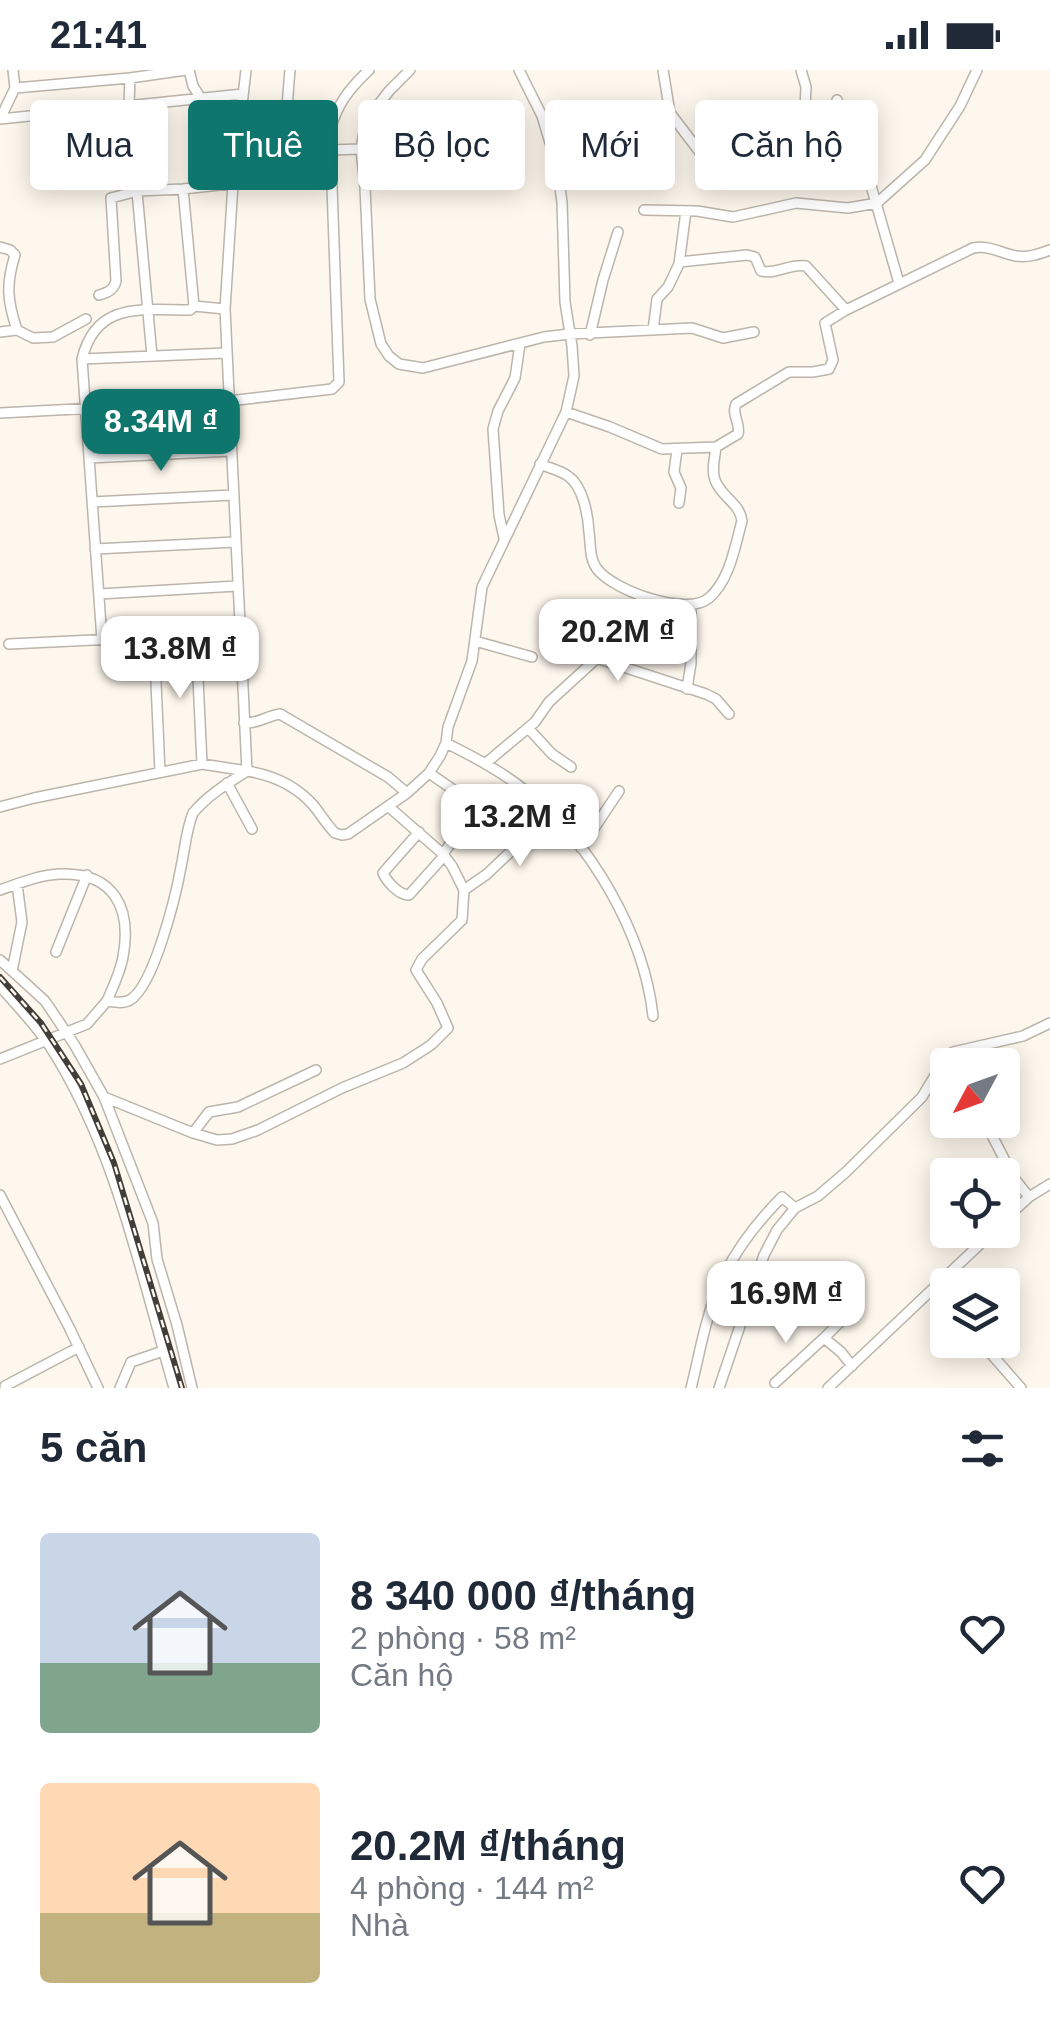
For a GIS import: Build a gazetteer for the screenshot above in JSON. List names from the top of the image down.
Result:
{
  "north": "bottom left",
  "page": {
    "status": "21:41",
    "chip": [
      "Mua",
      "Thuê",
      "Bộ lọc",
      "Mới",
      "Căn hộ"
    ],
    "price": [
      "8.34M ₫",
      "20.2M ₫",
      "13.8M ₫",
      "13.2M ₫",
      "16.9M ₫"
    ],
    "heading": "5 căn",
    "list": [
      {
        "name": "8 340 000 ₫/tháng",
        "note": "2 phòng · 58 m² · Căn hộ"
      },
      {
        "name": "20.2M ₫/tháng",
        "note": "4 phòng · 144 m² · Nhà"
      }
    ]
  }
}
